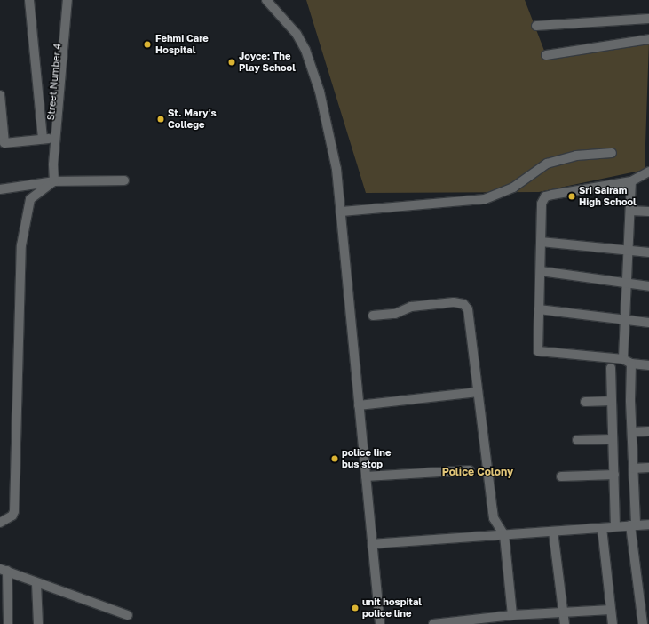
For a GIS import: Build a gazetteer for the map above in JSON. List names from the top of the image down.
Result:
{
  "streets": {
    "street": ["Street Number 4"]
  },
  "districts": ["Police Colony"],
  "places": [
    "Fehmi Care Hospital",
    "Joyce: The Play School",
    "St. Mary's College",
    "Sri Sairam High School",
    "police line bus stop",
    "unit hospital police line"
  ]
}
